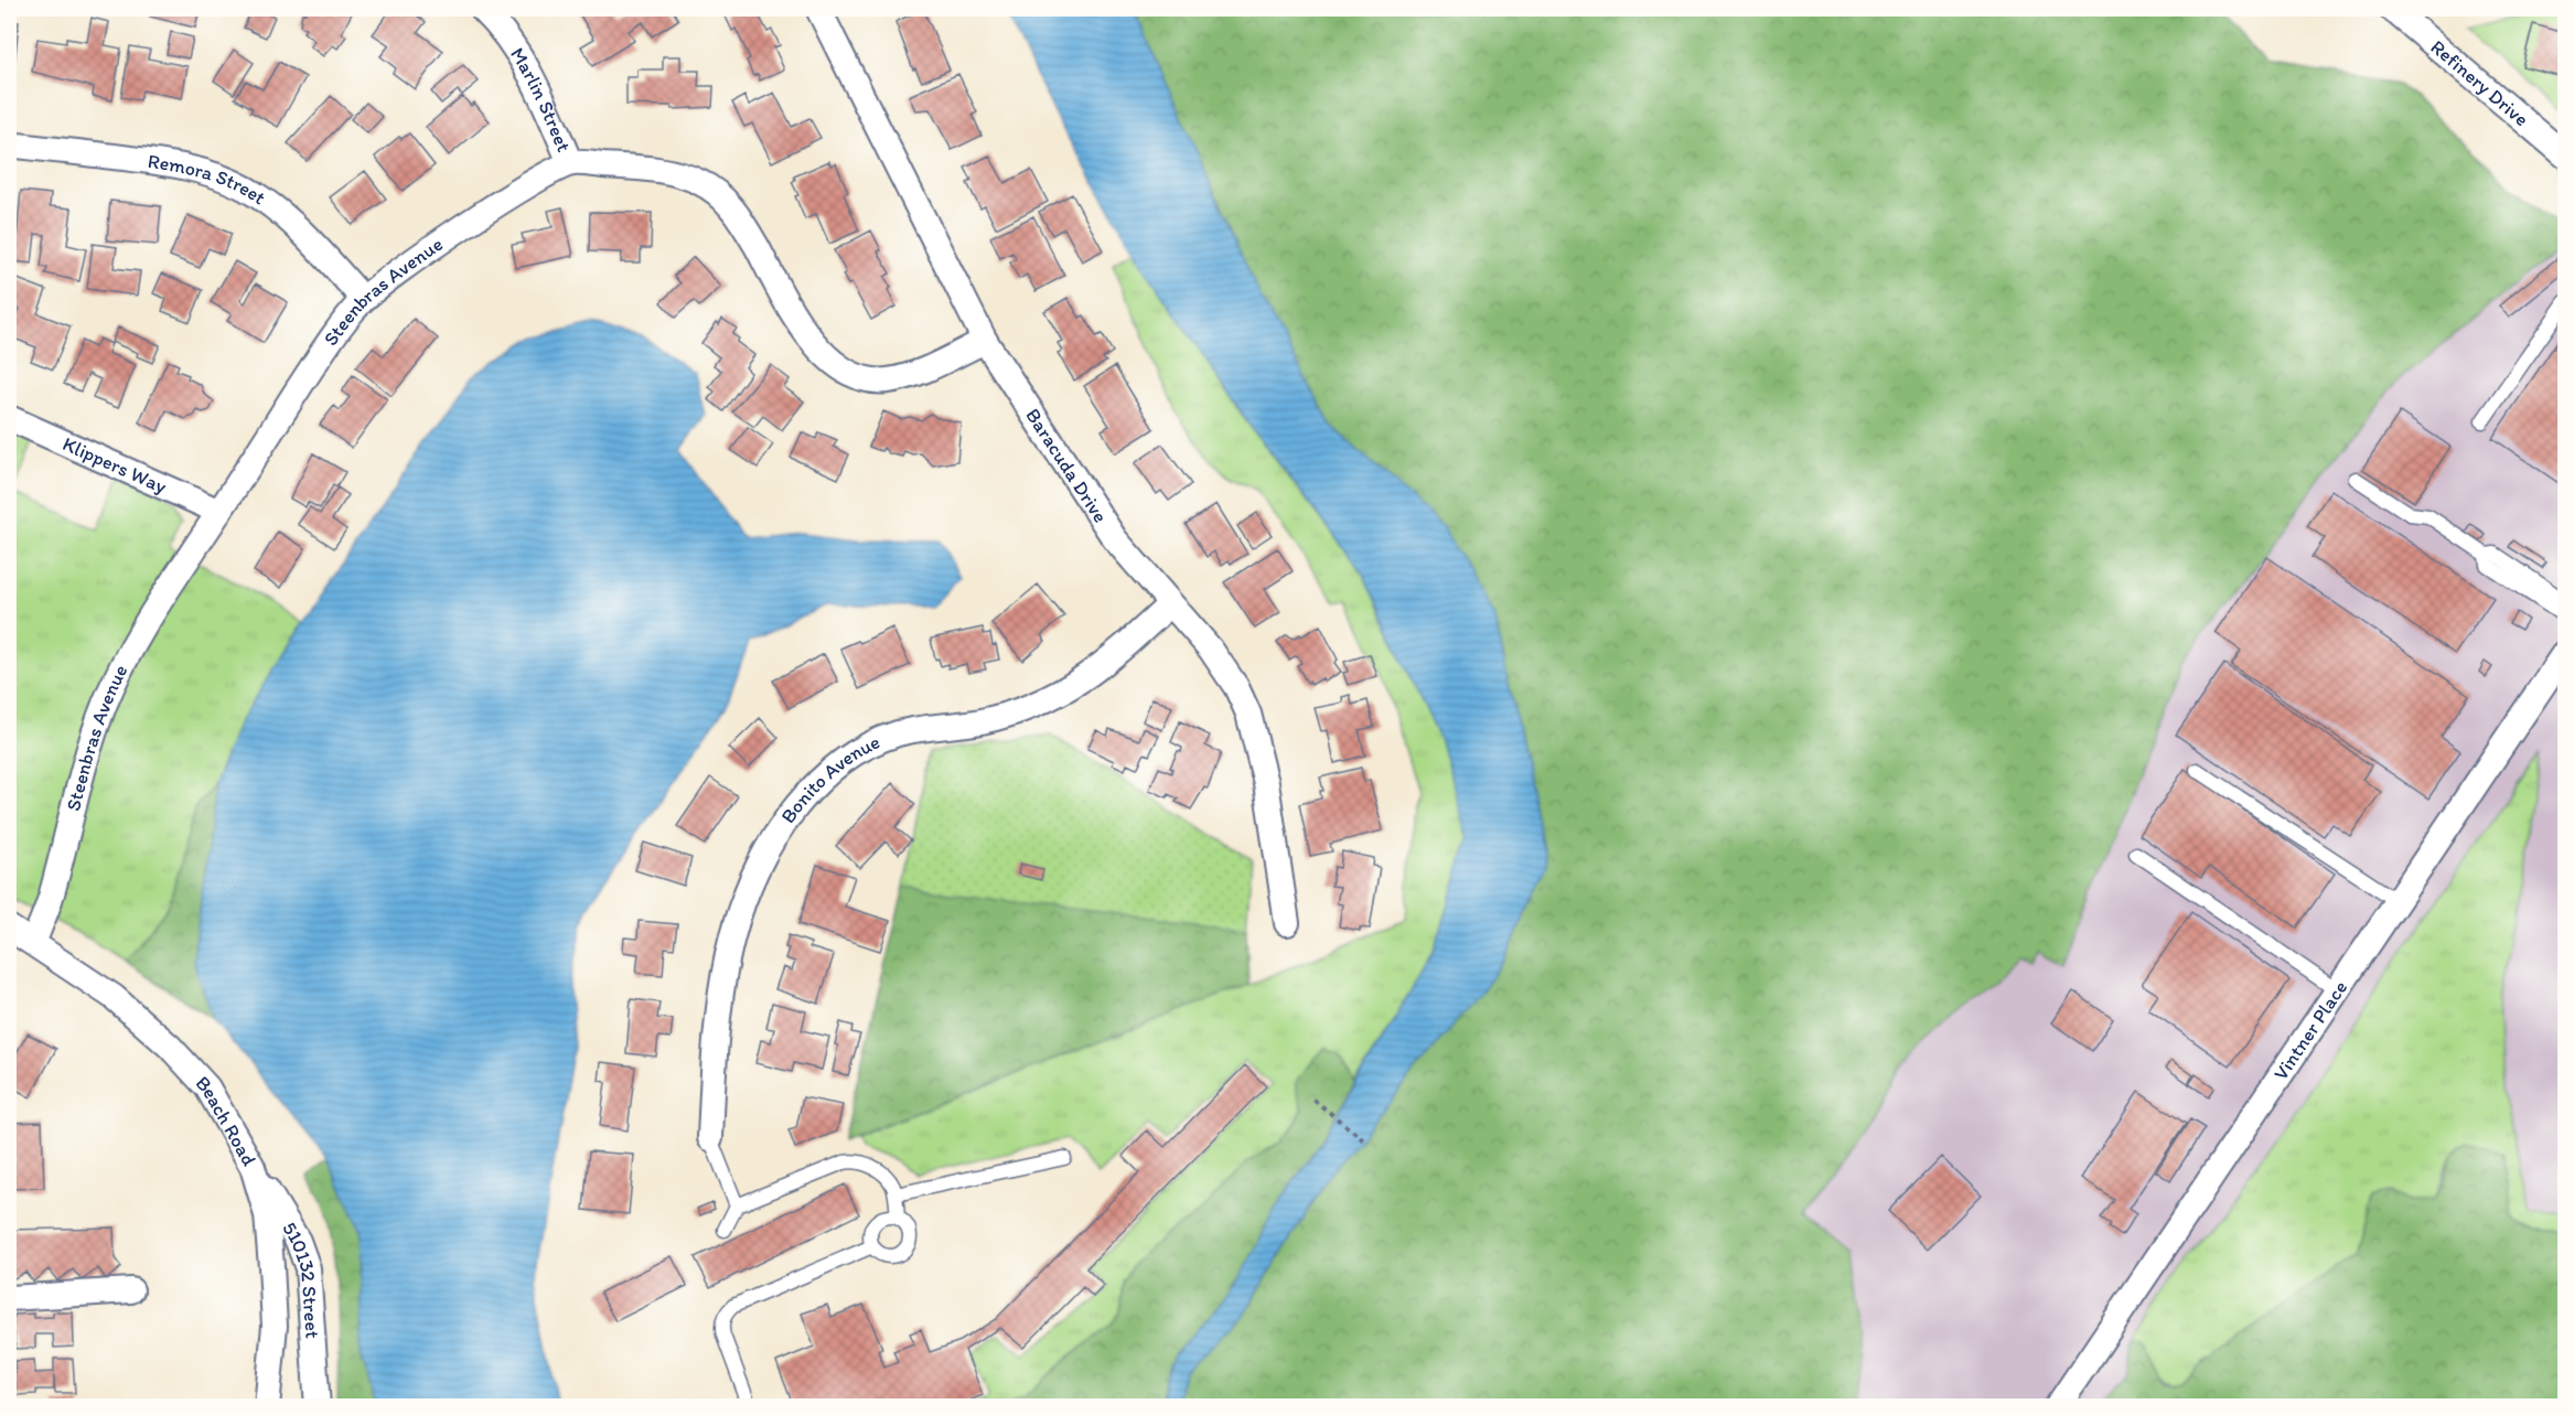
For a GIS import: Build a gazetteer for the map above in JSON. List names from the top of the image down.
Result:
{
  "streets": {
    "street": [
      "Refinery Drive",
      "Marlin Street",
      "Remora Street",
      "Steenbras Avenue",
      "Klippers Way",
      "Baracuda Drive",
      "Bonito Avenue",
      "Vintner Place",
      "Beach Road",
      "510132 Street"
    ]
  },
  "crossings": [
    ["Marlin Street", "Steenbras Avenue"],
    ["Remora Street", "Steenbras Avenue"],
    ["Steenbras Avenue", "Klippers Way"],
    ["Steenbras Avenue", "Baracuda Drive"],
    ["Steenbras Avenue", "Beach Road"],
    ["Baracuda Drive", "Bonito Avenue"],
    ["Beach Road", "510132 Street"]
  ]
}
